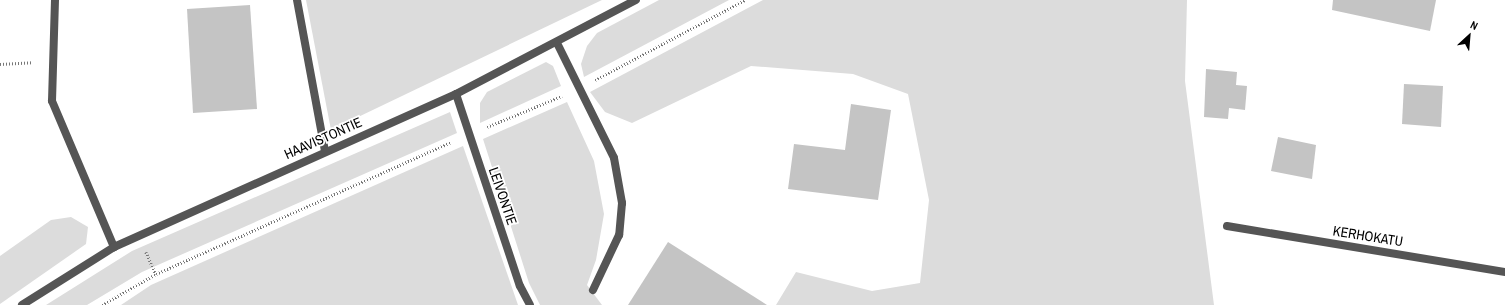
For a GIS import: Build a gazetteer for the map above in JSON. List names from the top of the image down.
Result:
{
  "streets": {
    "street": ["HAAVISTONTIE", "LEIVONTIE", "KERHOKATU"]
  },
  "crossings": [
    ["HAAVISTONTIE", "LEIVONTIE"]
  ],
  "north": "top right"
}
